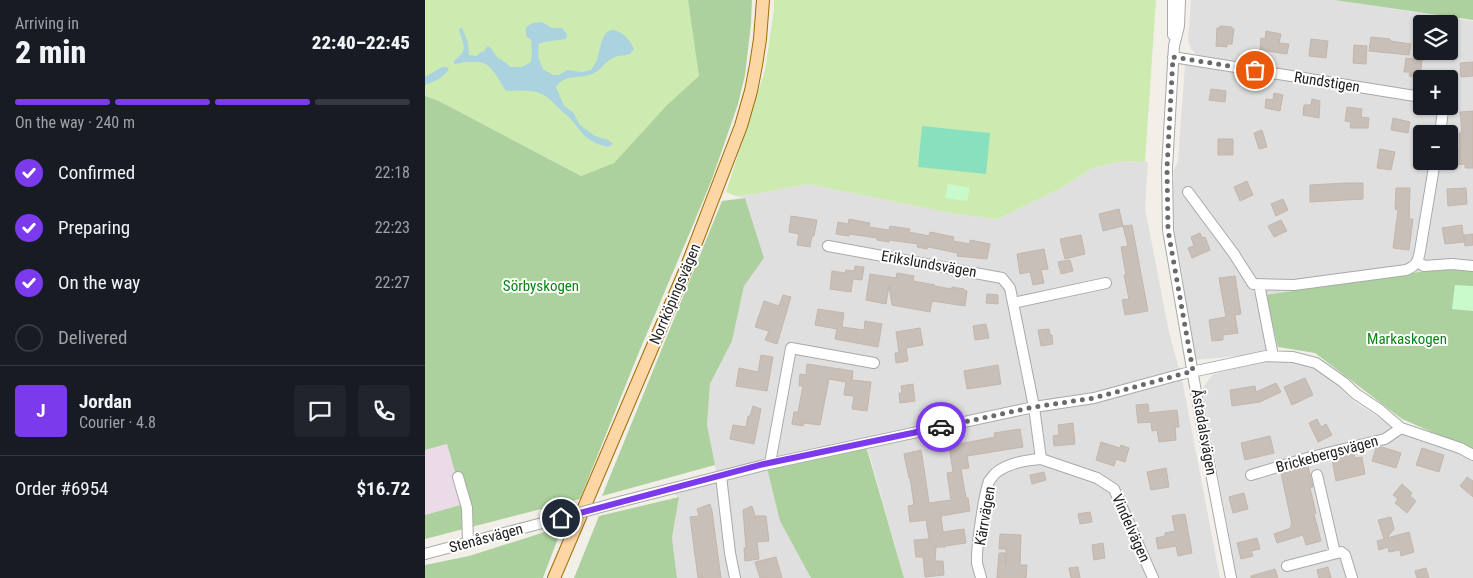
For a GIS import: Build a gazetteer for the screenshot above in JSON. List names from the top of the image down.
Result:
{
  "streets": {
    "main road": ["Norrköpingsvägen"],
    "street": [
      "Rundstigen",
      "Erikslundsvägen",
      "Åstadalsvägen",
      "Brickebergsvägen",
      "Kärrvägen",
      "Vindelvägen",
      "Stenåsvägen"
    ]
  },
  "crossings": [
    ["Rundstigen", "Åstadalsvägen"],
    ["Erikslundsvägen", "Stenåsvägen"],
    ["Åstadalsvägen", "Brickebergsvägen"],
    ["Åstadalsvägen", "Stenåsvägen"],
    ["Brickebergsvägen", "Stenåsvägen"],
    ["Kärrvägen", "Vindelvägen"]
  ],
  "parks": ["Sörbyskogen", "Markaskogen"],
  "page": {
    "heading": ["2 min", "Arriving in", "22:40–22:45"],
    "panel": [
      "Jordan",
      "Courier · 4.8",
      "Order #6954",
      "$16.72"
    ],
    "map_buttons": ["+", "−"],
    "bar": "On the way · 240 m",
    "list": [
      ["Confirmed", "22:18"],
      ["Preparing", "22:23"],
      ["On the way", "22:27"],
      "Delivered"
    ],
    "round": "J"
  }
}
